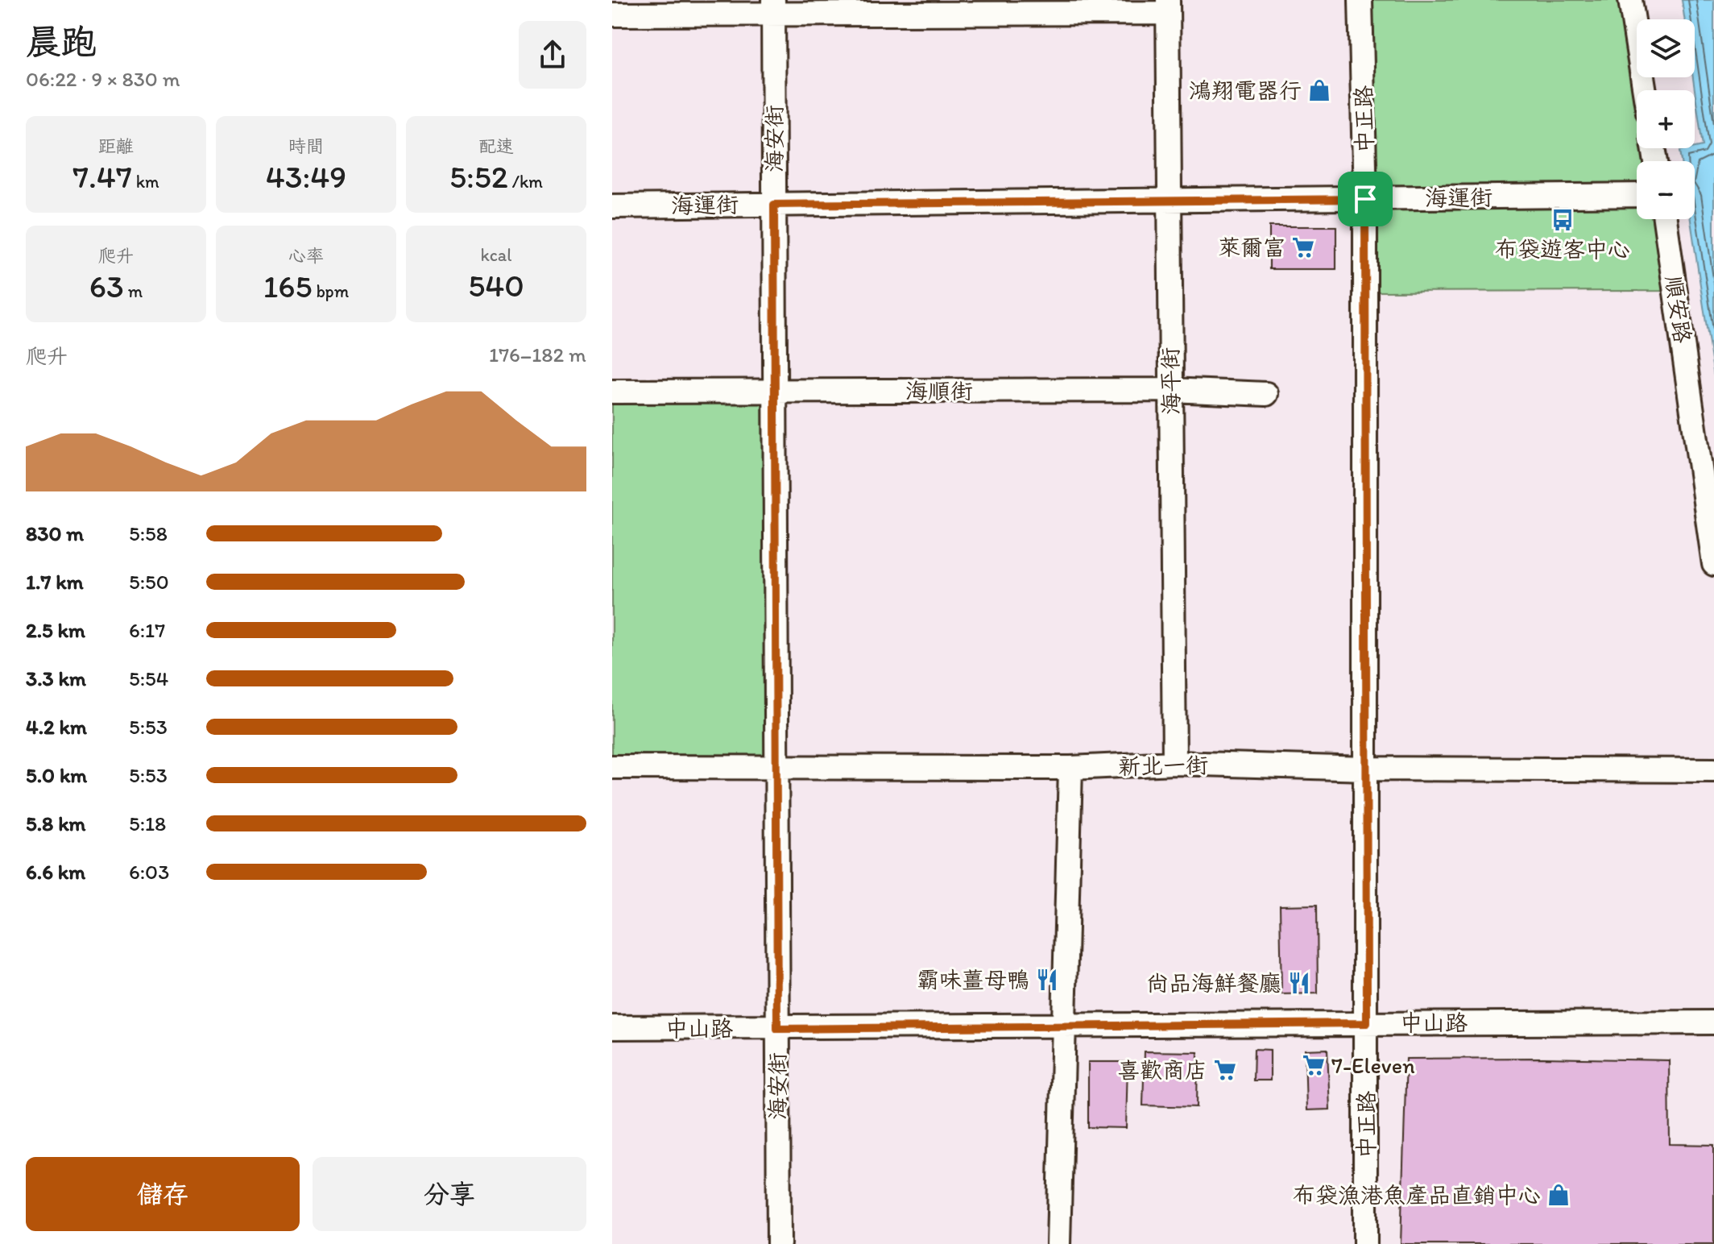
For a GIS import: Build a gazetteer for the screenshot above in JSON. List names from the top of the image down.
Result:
{
  "streets": {
    "street": [
      "中正路",
      "海安街",
      "海運街",
      "順安路",
      "海平街",
      "海順街",
      "新北一街",
      "中山路"
    ]
  },
  "crossings": [
    ["中正路", "海運街"],
    ["中正路", "新北一街"],
    ["中正路", "中山路"],
    ["海安街", "海運街"],
    ["海安街", "海順街"],
    ["海安街", "新北一街"],
    ["海安街", "中山路"],
    ["海運街", "海平街"],
    ["海平街", "海順街"],
    ["海平街", "新北一街"]
  ],
  "places": {
    "shop": ["鴻翔電器行", "布袋漁港魚產品直銷中心"],
    "bus stop": ["布袋遊客中心"],
    "supermarket": ["萊爾富", "7-Eleven", "喜歡商店"],
    "restaurant": ["霸味薑母鴨", "尚品海鮮餐廳"]
  },
  "page": {
    "heading": ["晨跑", "06:22 · 9 × 830 m"],
    "map_buttons": ["+", "−"],
    "stats": [
      ["距離", "7.47 km"],
      ["時間", "43:49"],
      ["配速", "5:52 /km"],
      ["爬升", "63 m"],
      ["心率", "165 bpm"],
      ["kcal", "540"]
    ],
    "chart": ["爬升", "176–182 m"],
    "list": [
      {
        "name": "830 m",
        "note": "5:58"
      },
      {
        "name": "1.7 km",
        "note": "5:50"
      },
      {
        "name": "2.5 km",
        "note": "6:17"
      },
      {
        "name": "3.3 km",
        "note": "5:54"
      },
      {
        "name": "4.2 km",
        "note": "5:53"
      },
      {
        "name": "5.0 km",
        "note": "5:53"
      },
      {
        "name": "5.8 km",
        "note": "5:18"
      },
      {
        "name": "6.6 km",
        "note": "6:03"
      }
    ],
    "buttons": ["儲存", "分享"]
  }
}
